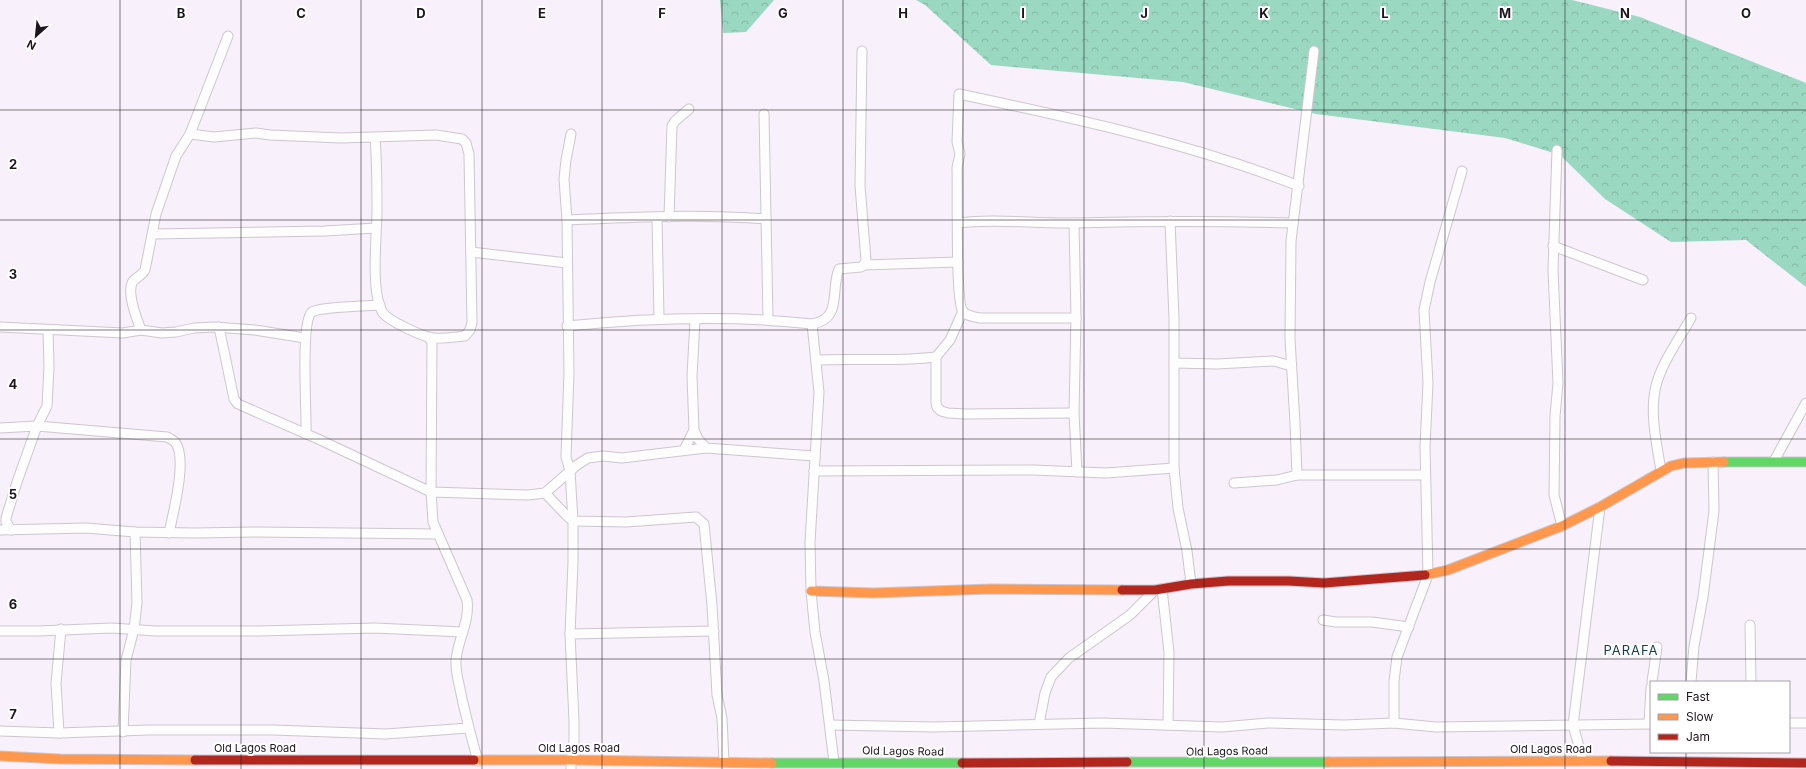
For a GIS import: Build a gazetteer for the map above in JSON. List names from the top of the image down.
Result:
{
  "streets": {
    "main road": ["Old Lagos Road"]
  },
  "districts": ["PARAFA"],
  "legend": ["Fast", "Slow", "Jam"],
  "north": "bottom left",
  "grid": {
    "columns": [
      "B",
      "C",
      "D",
      "E",
      "F",
      "G",
      "H",
      "I",
      "J",
      "K",
      "L",
      "M",
      "N",
      "O"
    ],
    "rows": [
      "2",
      "3",
      "4",
      "5",
      "6",
      "7"
    ]
  }
}
